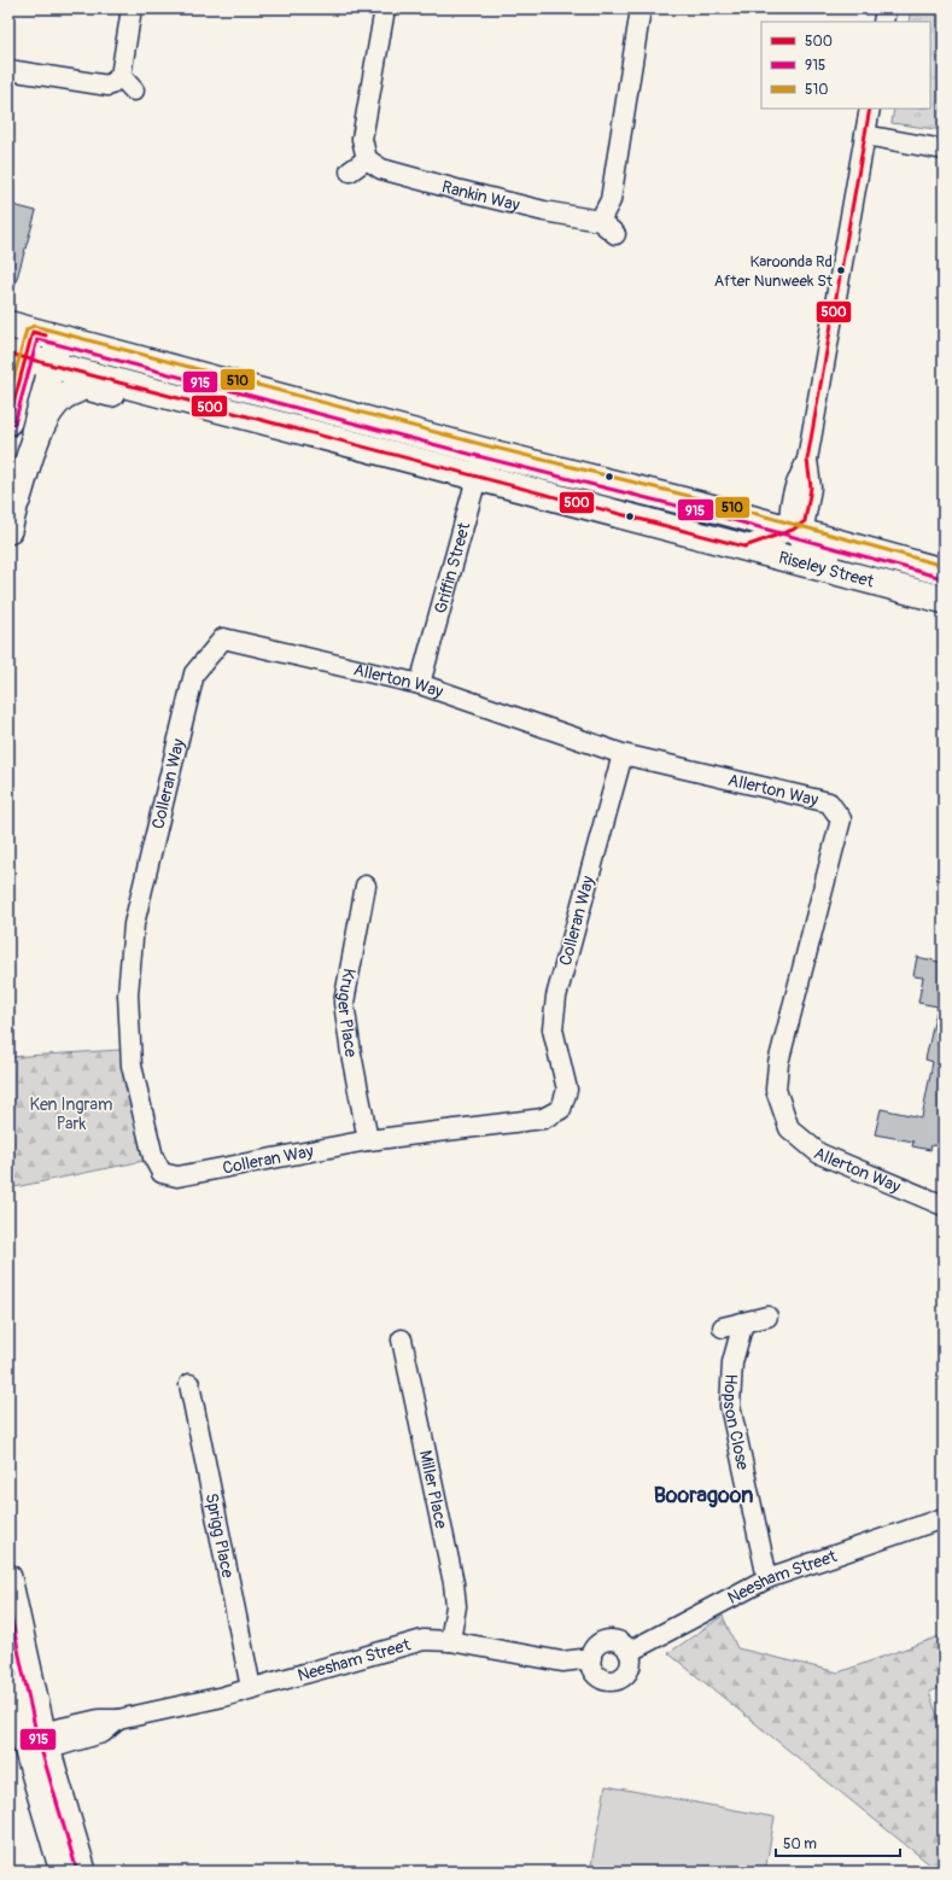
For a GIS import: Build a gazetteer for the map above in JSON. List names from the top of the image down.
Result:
{
  "streets": {
    "highway": ["Riseley Street"],
    "street": [
      "Rankin Way",
      "Griffin Street",
      "Allerton Way",
      "Colleran Way",
      "Kruger Place",
      "Hopson Close",
      "Miller Place",
      "Sprigg Place",
      "Neesham Street"
    ]
  },
  "crossings": [
    ["Griffin Street", "Riseley Street"],
    ["Griffin Street", "Allerton Way"],
    ["Allerton Way", "Colleran Way"],
    ["Colleran Way", "Kruger Place"],
    ["Hopson Close", "Neesham Street"],
    ["Miller Place", "Neesham Street"],
    ["Sprigg Place", "Neesham Street"]
  ],
  "districts": ["Booragoon"],
  "parks": ["Ken Ingram Park"],
  "places": ["Karoonda Rd After Nunweek St"],
  "lines": ["transit line 500", "transit line 510", "transit line 915"],
  "legend": ["500", "915", "510"],
  "scale_bar": "50 m"
}
